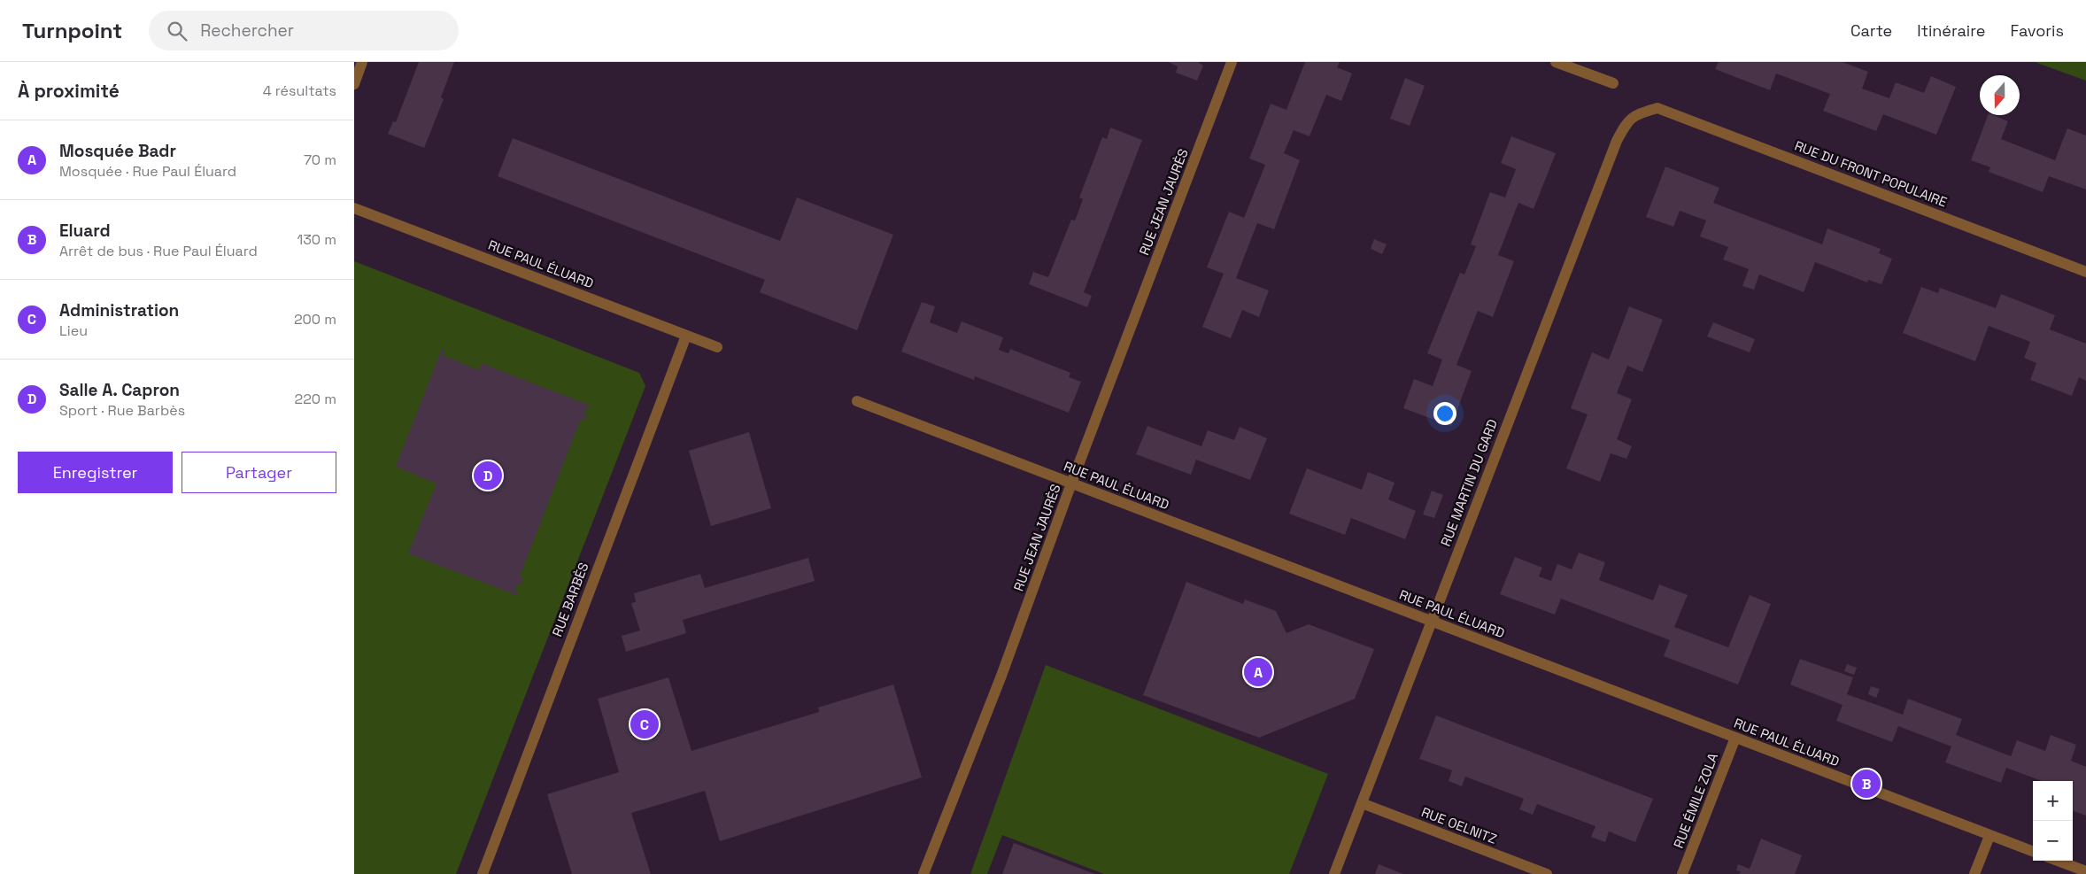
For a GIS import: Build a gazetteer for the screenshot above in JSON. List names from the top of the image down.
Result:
{
  "streets": {
    "street": [
      "RUE DU FRONT POPULAIRE",
      "RUE JEAN JAURÈS",
      "RUE PAUL ÉLUARD",
      "RUE MARTIN DU GARD",
      "RUE BARBÈS",
      "RUE ÉMILE ZOLA",
      "RUE OELNITZ"
    ]
  },
  "crossings": [
    ["RUE DU FRONT POPULAIRE", "RUE MARTIN DU GARD"],
    ["RUE JEAN JAURÈS", "RUE PAUL ÉLUARD"],
    ["RUE PAUL ÉLUARD", "RUE MARTIN DU GARD"],
    ["RUE PAUL ÉLUARD", "RUE BARBÈS"],
    ["RUE PAUL ÉLUARD", "RUE ÉMILE ZOLA"],
    ["RUE MARTIN DU GARD", "RUE OELNITZ"]
  ],
  "north": "bottom",
  "page": {
    "header": "Turnpoint",
    "search": "Rechercher",
    "nav": ["Carte", "Itinéraire", "Favoris"],
    "heading": ["À proximité", "4 résultats"],
    "list": [
      {
        "mark": "A",
        "name": "Mosquée Badr",
        "note": "Mosquée · Rue Paul Éluard",
        "value": "70 m"
      },
      {
        "mark": "B",
        "name": "Eluard",
        "note": "Arrêt de bus · Rue Paul Éluard",
        "value": "130 m"
      },
      {
        "mark": "C",
        "name": "Administration",
        "note": "Lieu",
        "value": "200 m"
      },
      {
        "mark": "D",
        "name": "Salle A. Capron",
        "note": "Sport · Rue Barbès",
        "value": "220 m"
      }
    ],
    "buttons": ["Enregistrer", "Partager"],
    "pins": [
      "D",
      "A",
      "C",
      "B"
    ],
    "map_buttons": ["+", "−"]
  }
}
